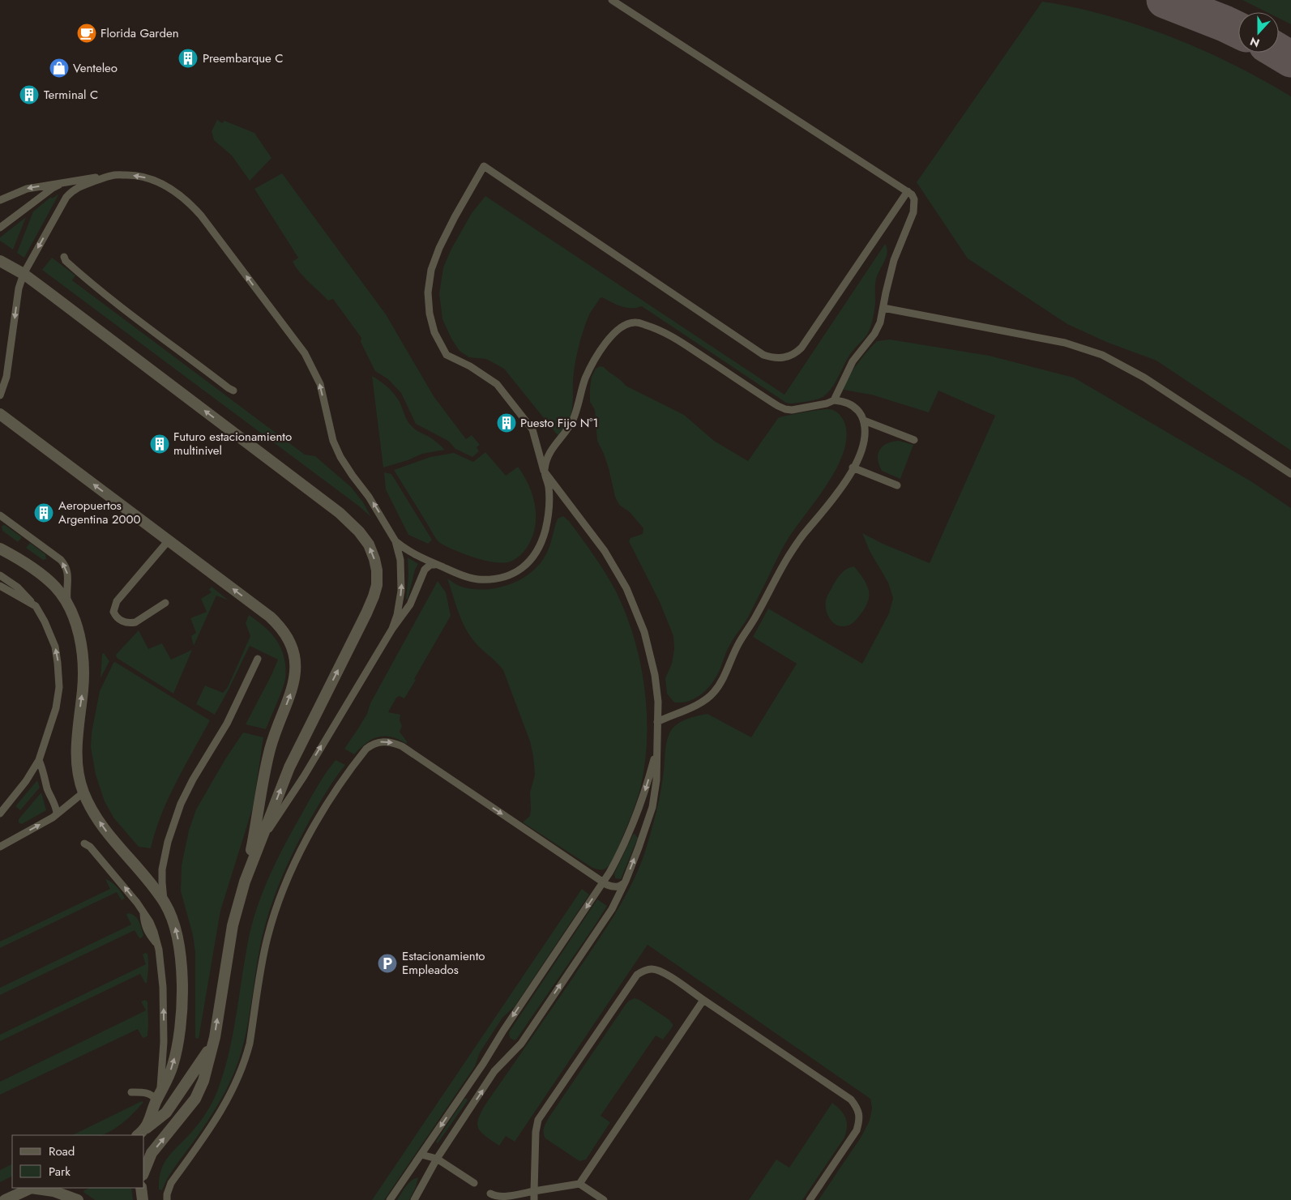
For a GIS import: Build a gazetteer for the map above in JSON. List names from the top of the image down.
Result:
{
  "places": {
    "cafe": ["Florida Garden"],
    "building": [
      "Preembarque C",
      "Terminal C",
      "Puesto Fijo N°1",
      "Futuro estacionamiento multinivel",
      "Aeropuertos Argentina 2000"
    ],
    "shop": ["Venteleo"],
    "parking": ["Estacionamiento Empleados"]
  },
  "legend": ["Road", "Park"],
  "north": "bottom"
}
